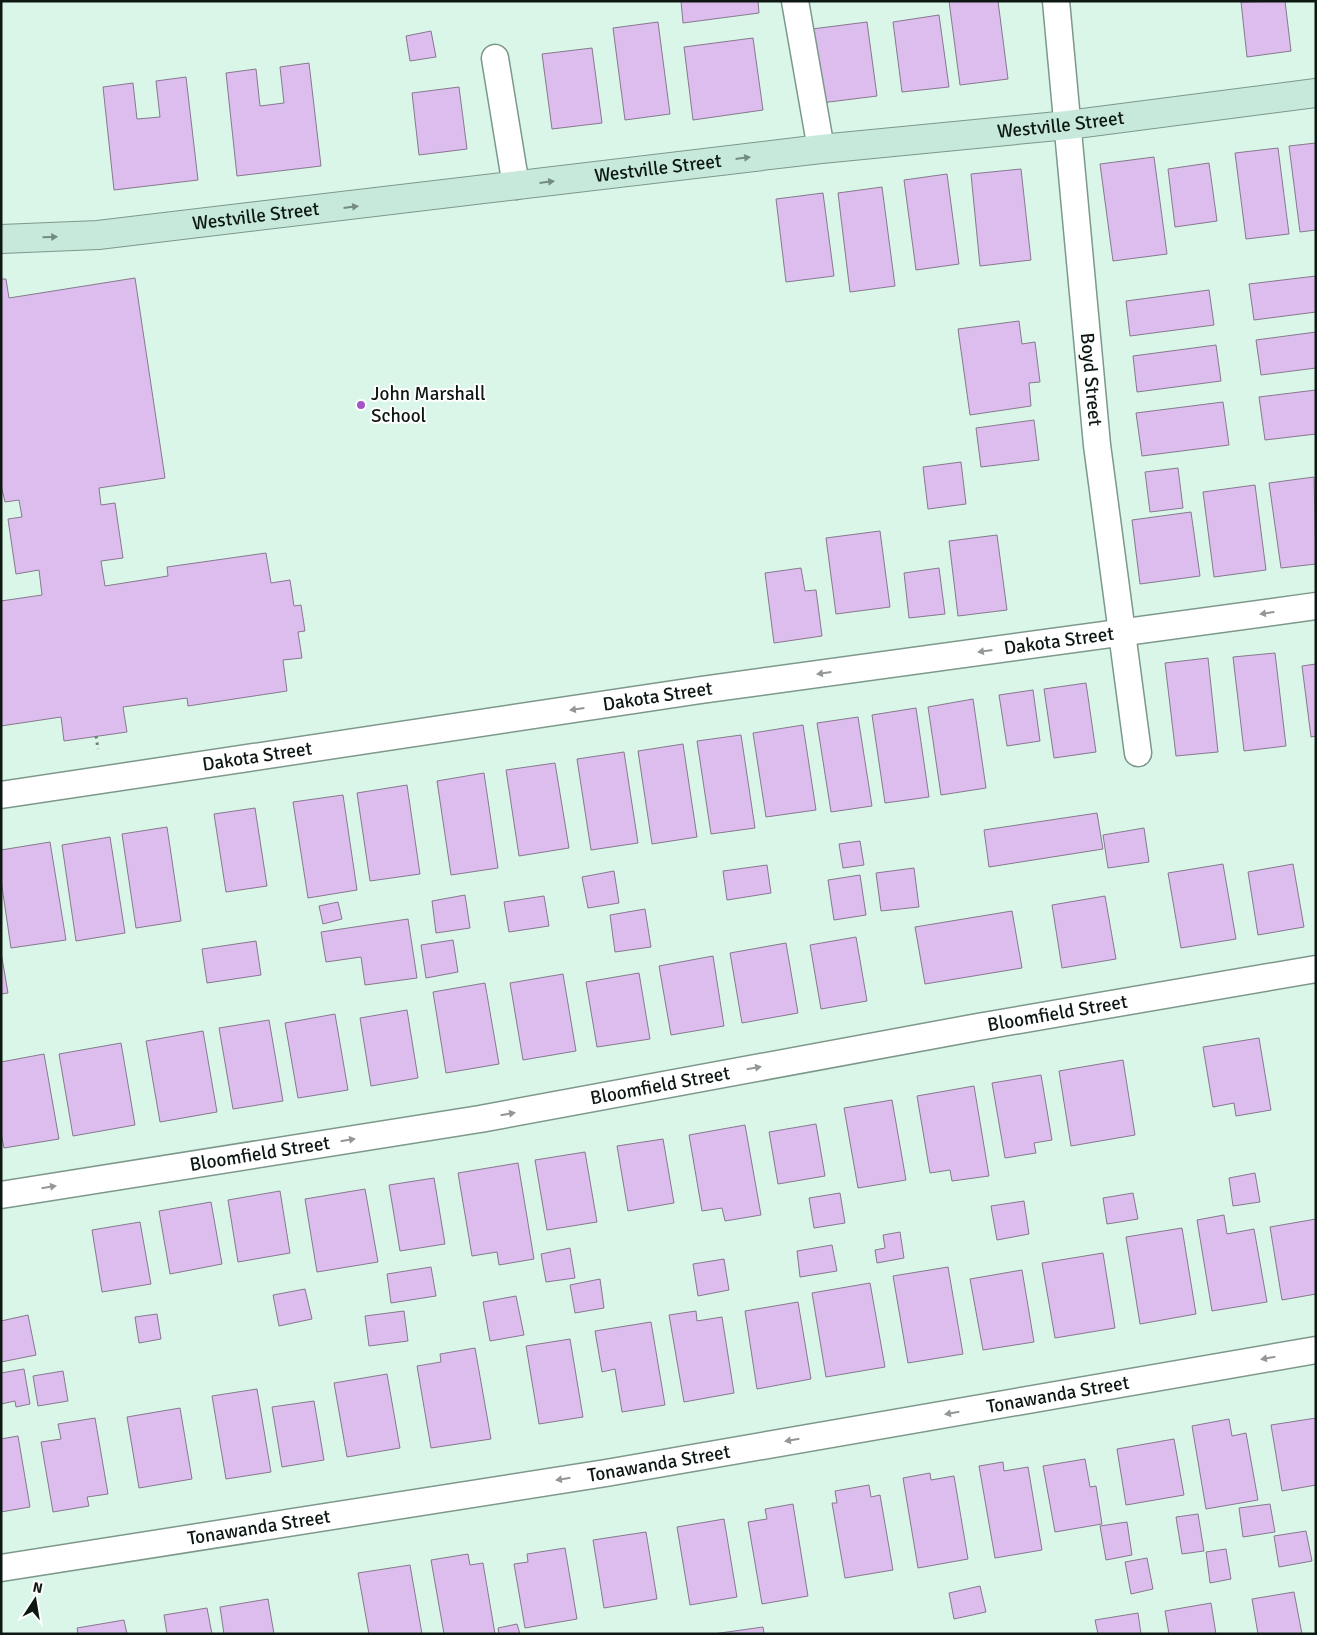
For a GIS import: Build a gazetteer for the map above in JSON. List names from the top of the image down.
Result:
{
  "streets": {
    "street": [
      "Westville Street",
      "Boyd Street",
      "Dakota Street",
      "Bloomfield Street",
      "Tonawanda Street"
    ]
  },
  "crossings": [
    ["Westville Street", "Boyd Street"],
    ["Boyd Street", "Dakota Street"]
  ],
  "one_way": [
    "Westville Street",
    "Dakota Street",
    "Bloomfield Street",
    "Tonawanda Street"
  ],
  "places": ["John Marshall School"],
  "north": "top"
}
